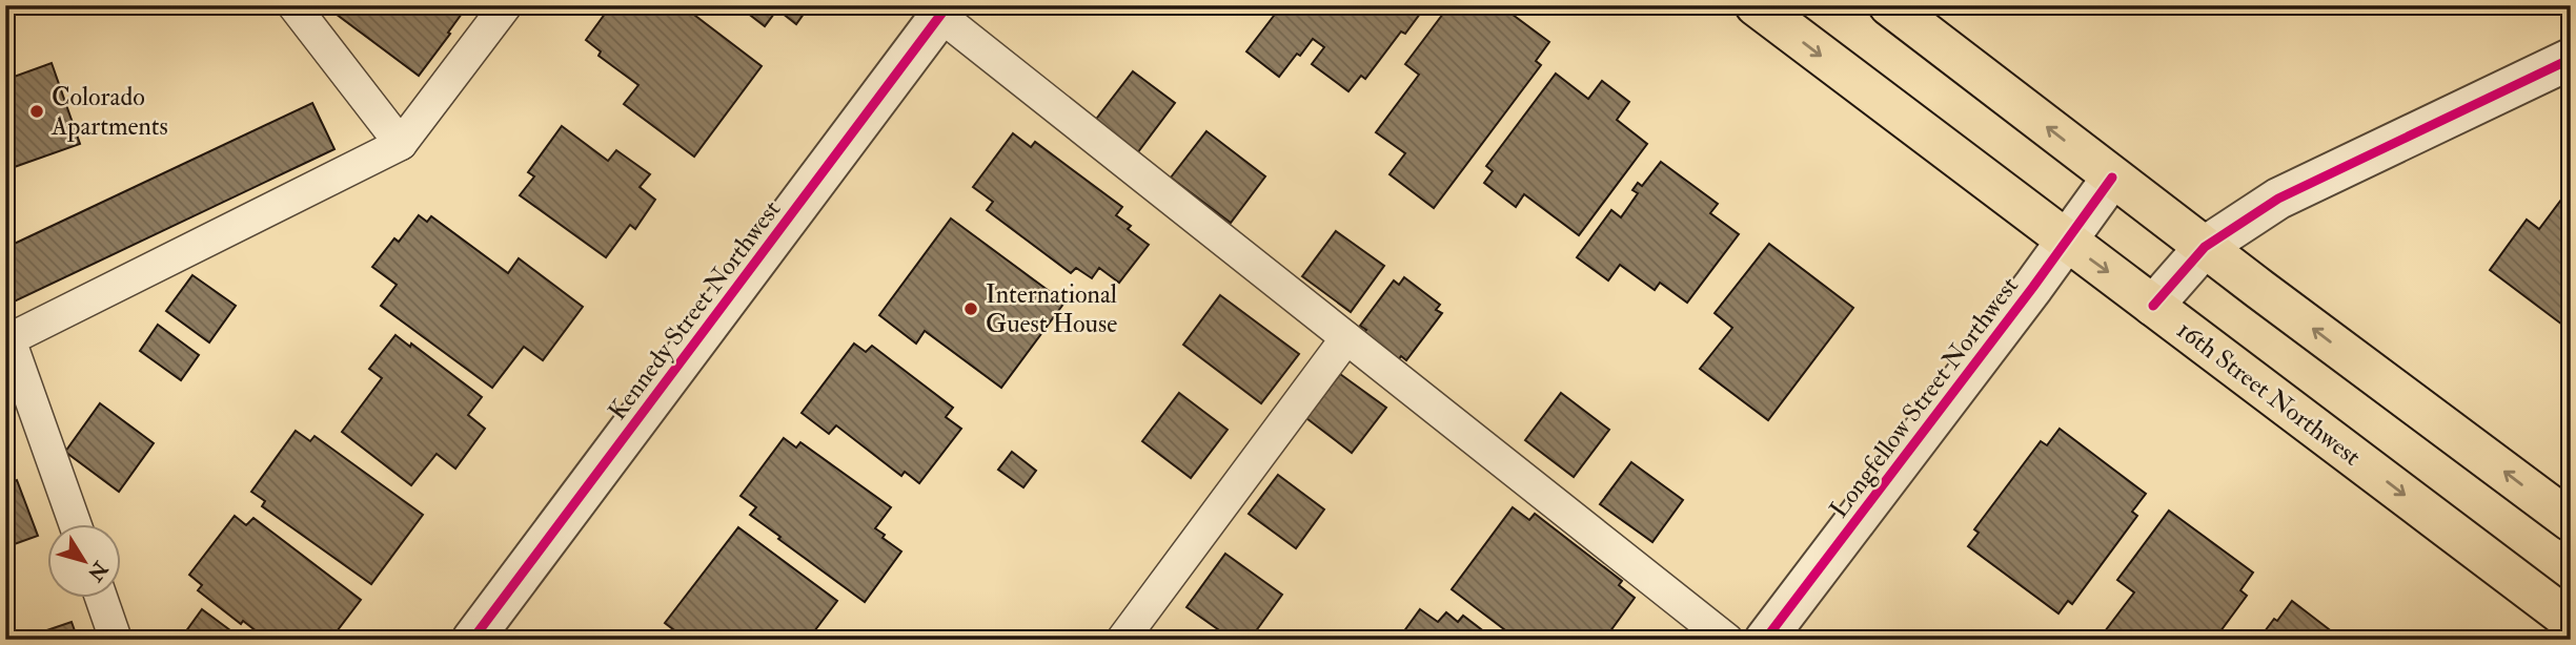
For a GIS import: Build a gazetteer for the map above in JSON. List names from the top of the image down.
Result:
{
  "streets": {
    "main road": ["16th Street Northwest"],
    "street": ["Kennedy Street Northwest", "Longfellow Street Northwest"]
  },
  "crossings": [
    ["16th Street Northwest", "Longfellow Street Northwest"]
  ],
  "places": ["Colorado Apartments", "International Guest House"],
  "north": "bottom right"
}
